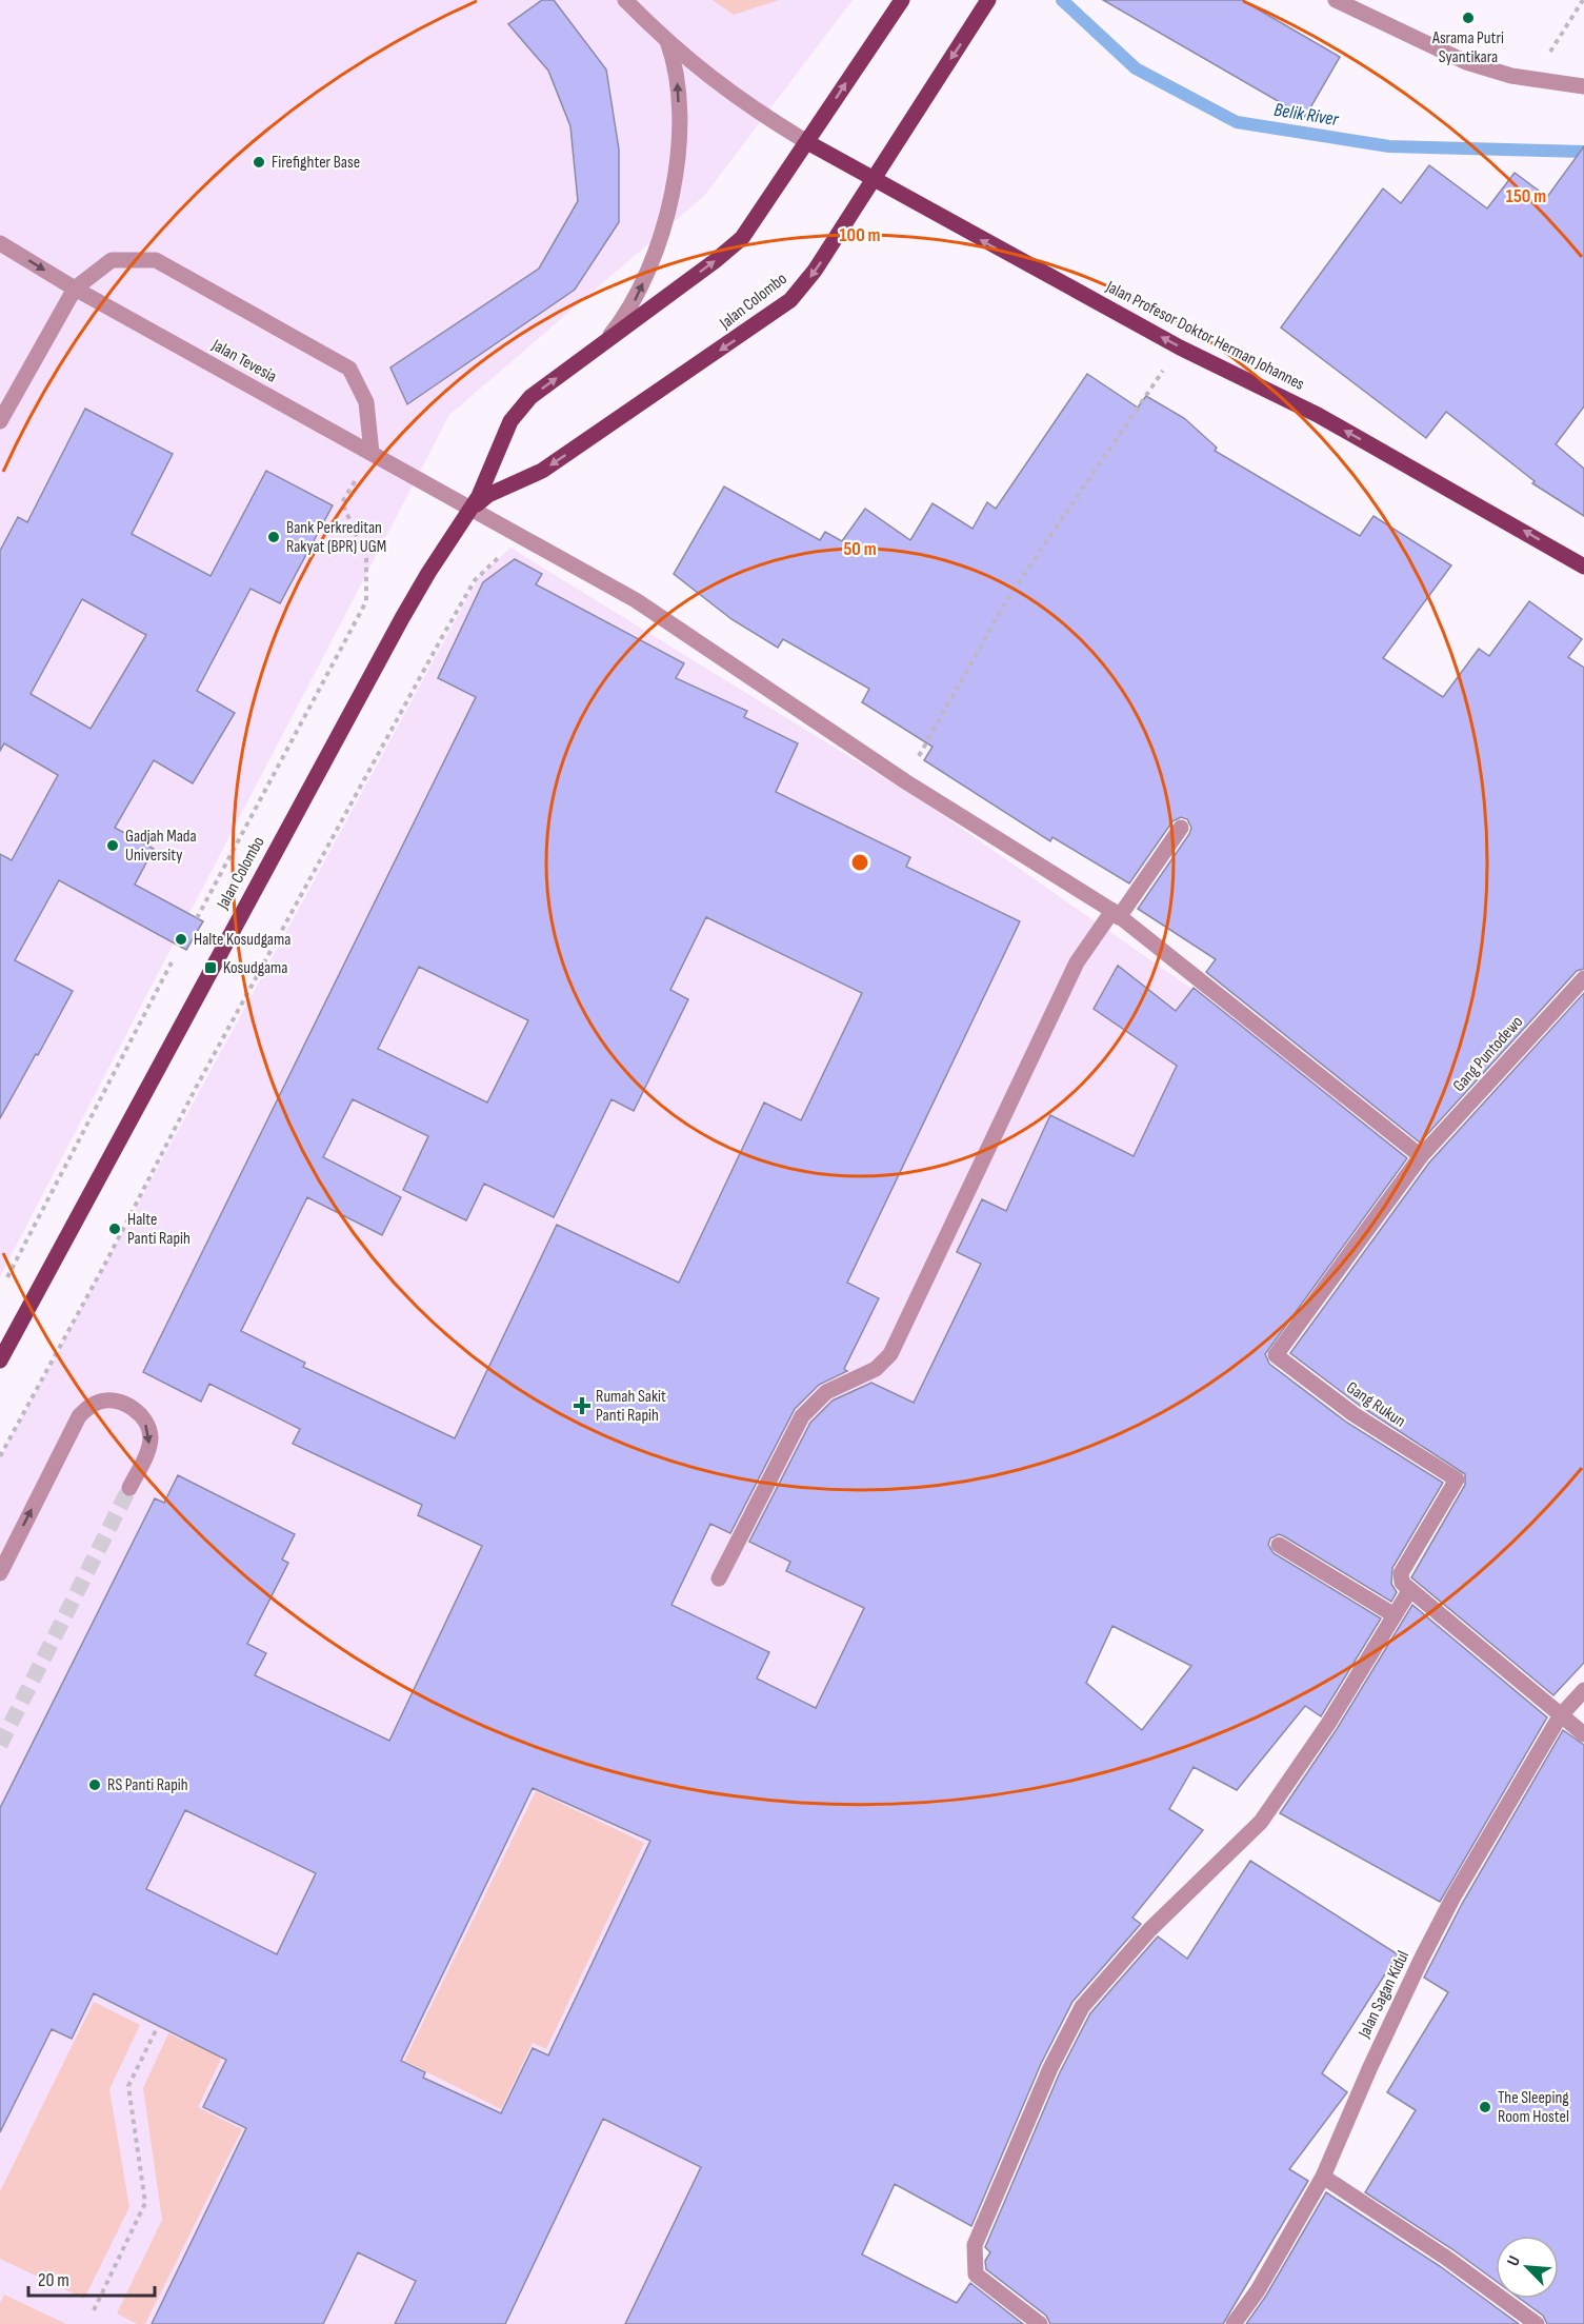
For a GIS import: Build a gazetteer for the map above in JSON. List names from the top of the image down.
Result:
{
  "streets": {
    "main road": ["Jalan Colombo", "Jalan Profesor Doktor Herman Johannes"],
    "street": [
      "Jalan Tevesia",
      "Gang Puntodewo",
      "Gang Rukun",
      "Jalan Sagan Kidul"
    ]
  },
  "crossings": [
    ["Jalan Colombo", "Jalan Profesor Doktor Herman Johannes"],
    ["Jalan Colombo", "Jalan Tevesia"],
    ["Jalan Tevesia", "Gang Puntodewo"],
    ["Gang Puntodewo", "Gang Rukun"]
  ],
  "one_way": ["Jalan Profesor Doktor Herman Johannes"],
  "water": ["Belik River"],
  "places": {
    "other": [
      "Asrama Putri Syantikara",
      "Firefighter Base",
      "Bank Perkreditan Rakyat (BPR) UGM",
      "Gadjah Mada University",
      "Halte Kosudgama",
      "Halte Panti Rapih",
      "RS Panti Rapih",
      "The Sleeping Room Hostel"
    ],
    "transit": ["Kosudgama"],
    "health": ["Rumah Sakit Panti Rapih"]
  },
  "scale_bar": "20 m",
  "north": "top left",
  "rings": ["150 m", "100 m", "50 m"]
}
